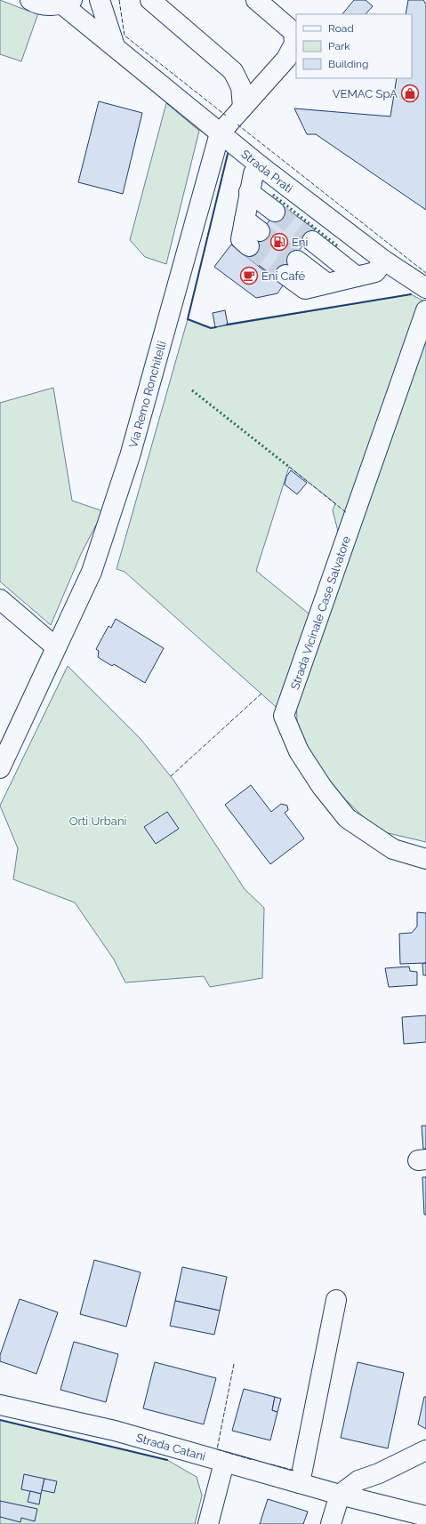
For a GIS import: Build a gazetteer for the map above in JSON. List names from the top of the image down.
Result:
{
  "streets": {
    "street": [
      "Strada Prati",
      "Via Remo Ronchitelli",
      "Strada Vicinale Case Salvatore",
      "Strada Catani"
    ]
  },
  "crossings": [
    ["Strada Prati", "Via Remo Ronchitelli"]
  ],
  "parks": ["Orti Urbani"],
  "places": {
    "shop": ["VEMAC SpA"],
    "fuel station": ["Eni"],
    "cafe": ["Eni Café"]
  },
  "legend": ["Road", "Park", "Building"]
}
